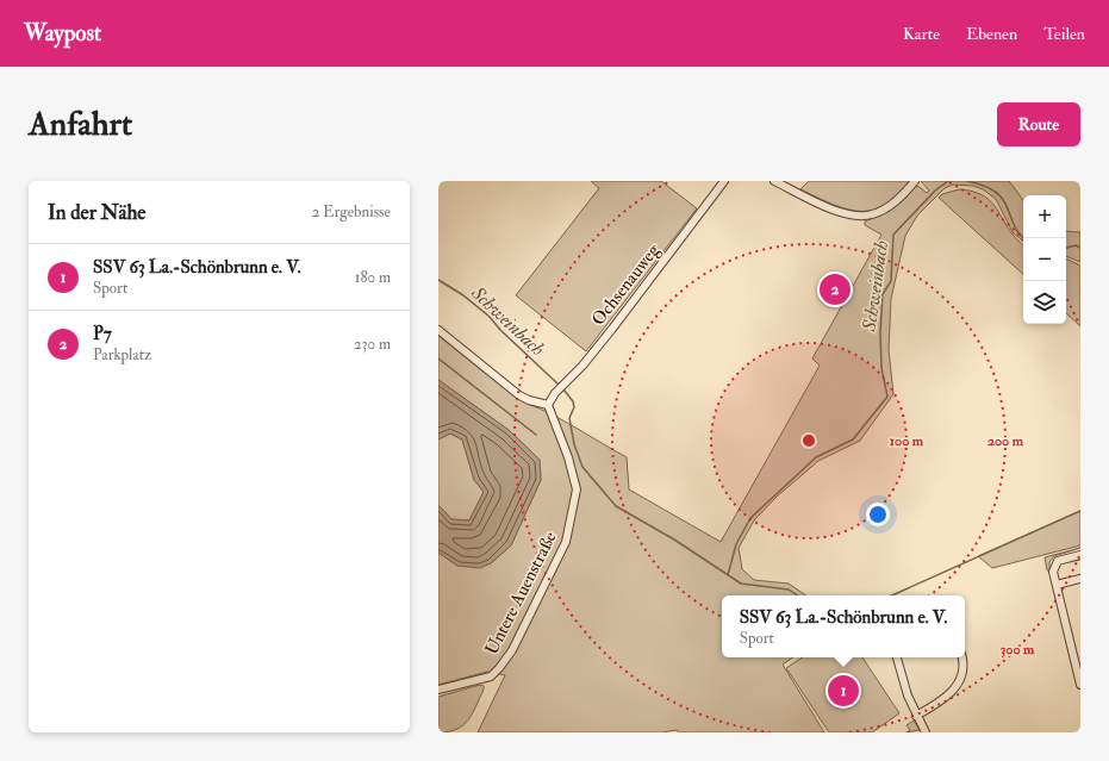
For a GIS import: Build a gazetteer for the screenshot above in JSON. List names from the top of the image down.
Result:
{
  "streets": {
    "street": ["Ochsenauweg", "Untere Auenstraße"]
  },
  "crossings": [
    ["Ochsenauweg", "Untere Auenstraße"]
  ],
  "water": ["Schweinbach"],
  "page": {
    "header": "Waypost",
    "nav": ["Karte", "Ebenen", "Teilen"],
    "buttons": "Route",
    "title": "Anfahrt",
    "heading": ["In der Nähe", "2 Ergebnisse"],
    "map_buttons": ["+", "−"],
    "list": [
      {
        "mark": "1",
        "name": "SSV 63 La.-Schönbrunn e. V.",
        "note": "Sport",
        "value": "180 m"
      },
      {
        "mark": "2",
        "name": "P7",
        "note": "Parkplatz",
        "value": "230 m"
      }
    ],
    "pins": ["2", "1"],
    "popup": ["SSV 63 La.-Schönbrunn e. V.", "Sport"]
  },
  "rings": ["100 m", "200 m", "300 m"]
}
